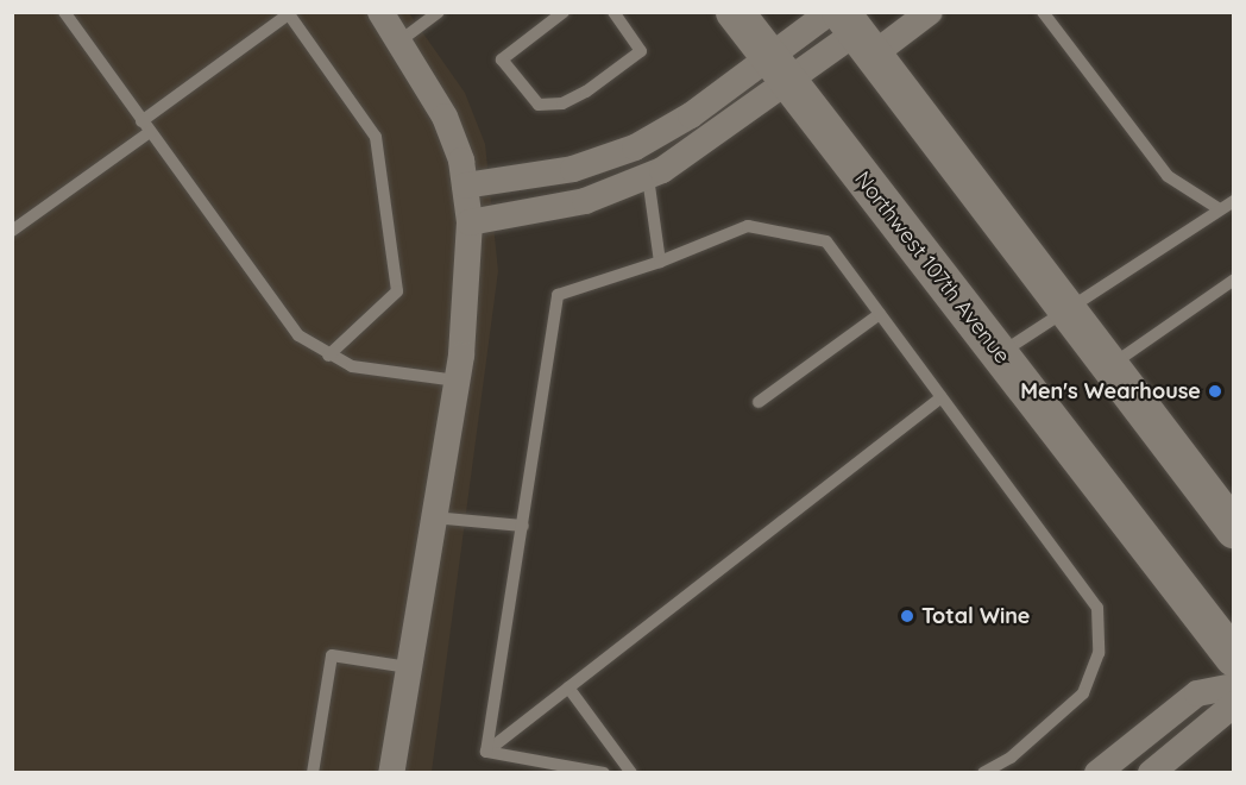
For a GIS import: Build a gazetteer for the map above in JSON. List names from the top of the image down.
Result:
{
  "streets": {
    "main road": ["Northwest 107th Avenue"]
  },
  "places": ["Men's Wearhouse", "Total Wine"]
}
